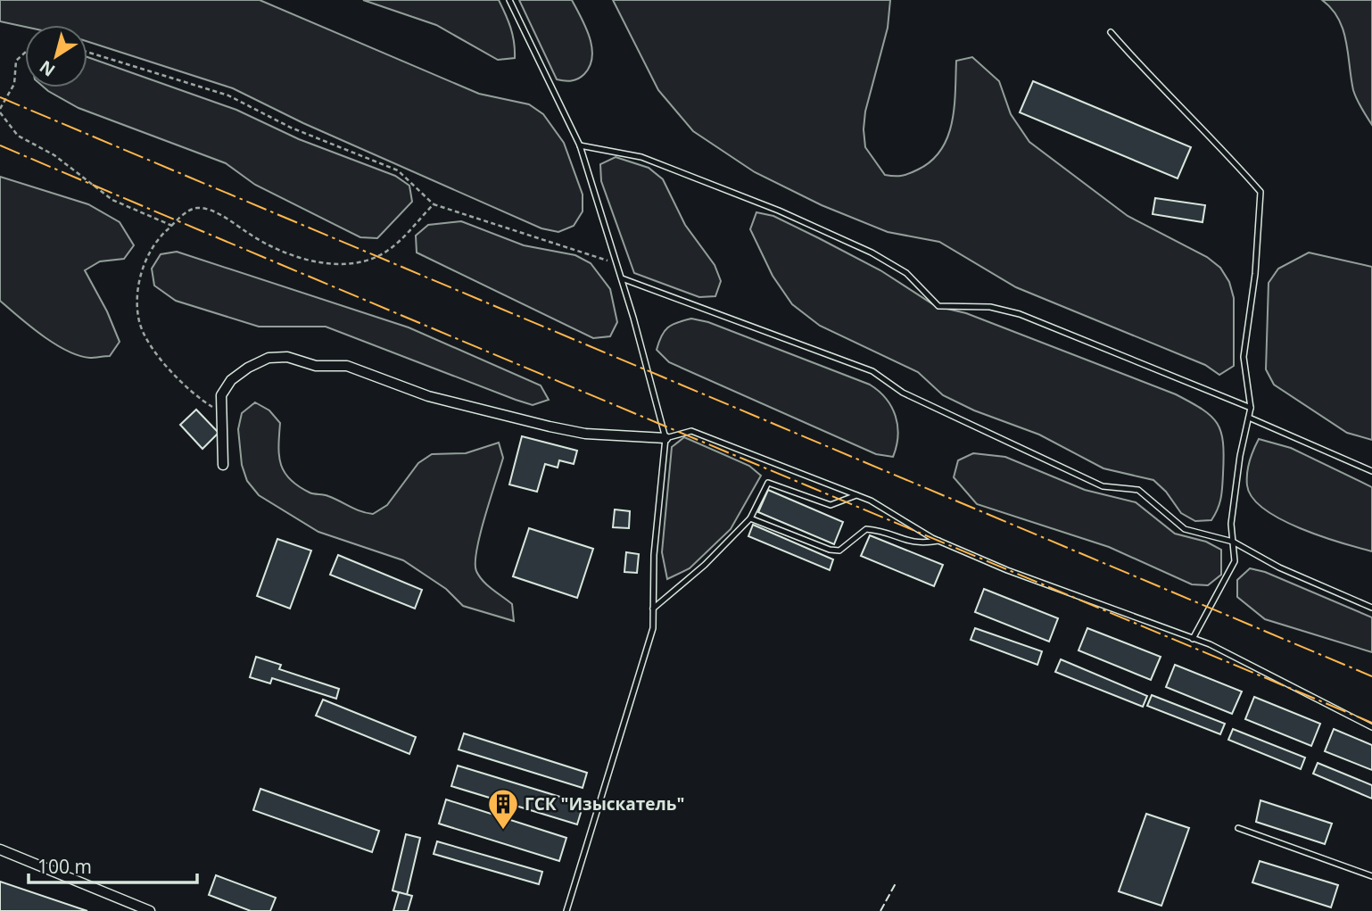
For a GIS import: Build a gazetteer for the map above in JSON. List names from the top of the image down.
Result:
{
  "places": {
    "building": ["ГСК \"Изыскатель\""]
  },
  "scale_bar": "100 m",
  "north": "bottom left"
}
